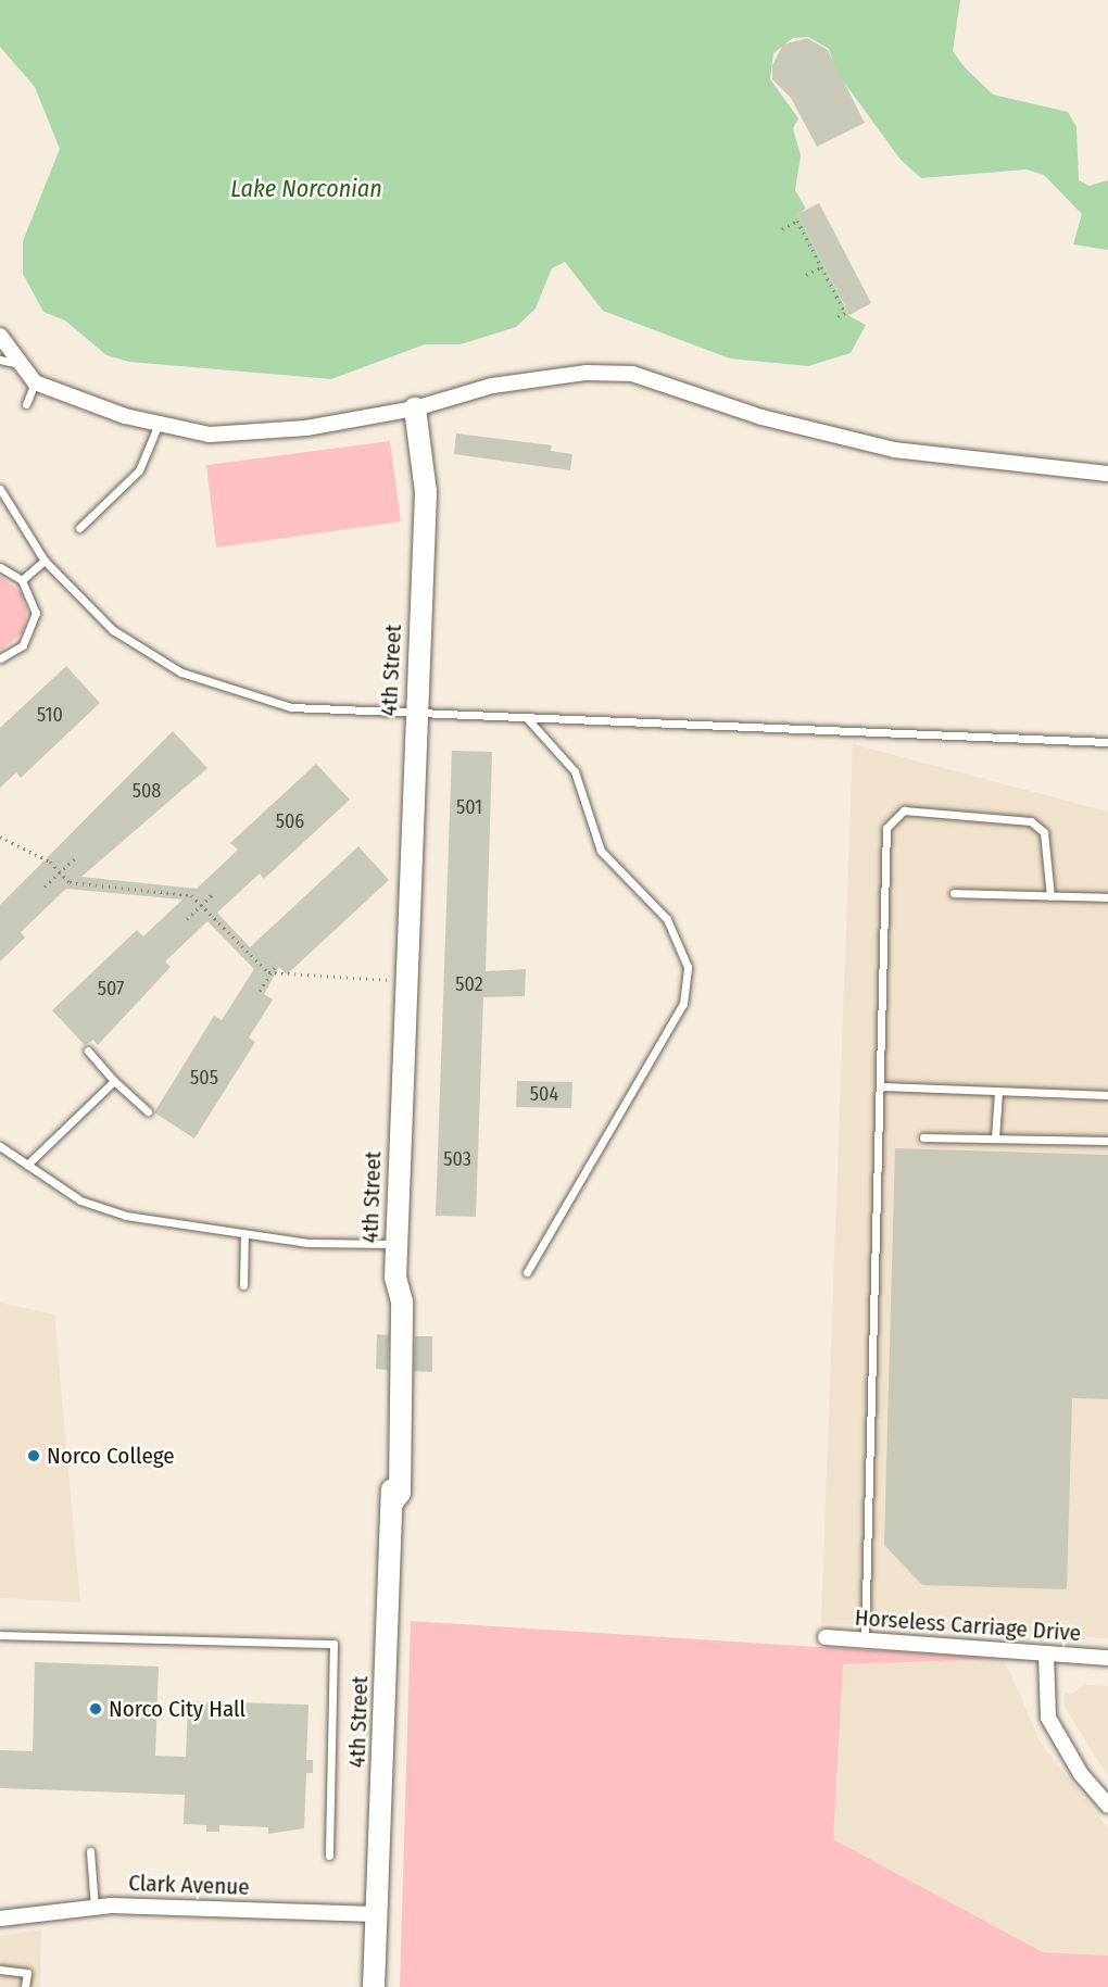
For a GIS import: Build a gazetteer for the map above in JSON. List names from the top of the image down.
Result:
{
  "streets": {
    "street": ["4th Street", "Horseless Carriage Drive", "Clark Avenue"]
  },
  "crossings": [
    ["4th Street", "Clark Avenue"]
  ],
  "water": ["Lake Norconian"],
  "places": ["Norco College", "Norco City Hall"],
  "house_numbers": [
    "510",
    "508",
    "501",
    "506",
    "502",
    "507",
    "505",
    "504",
    "503"
  ]
}
